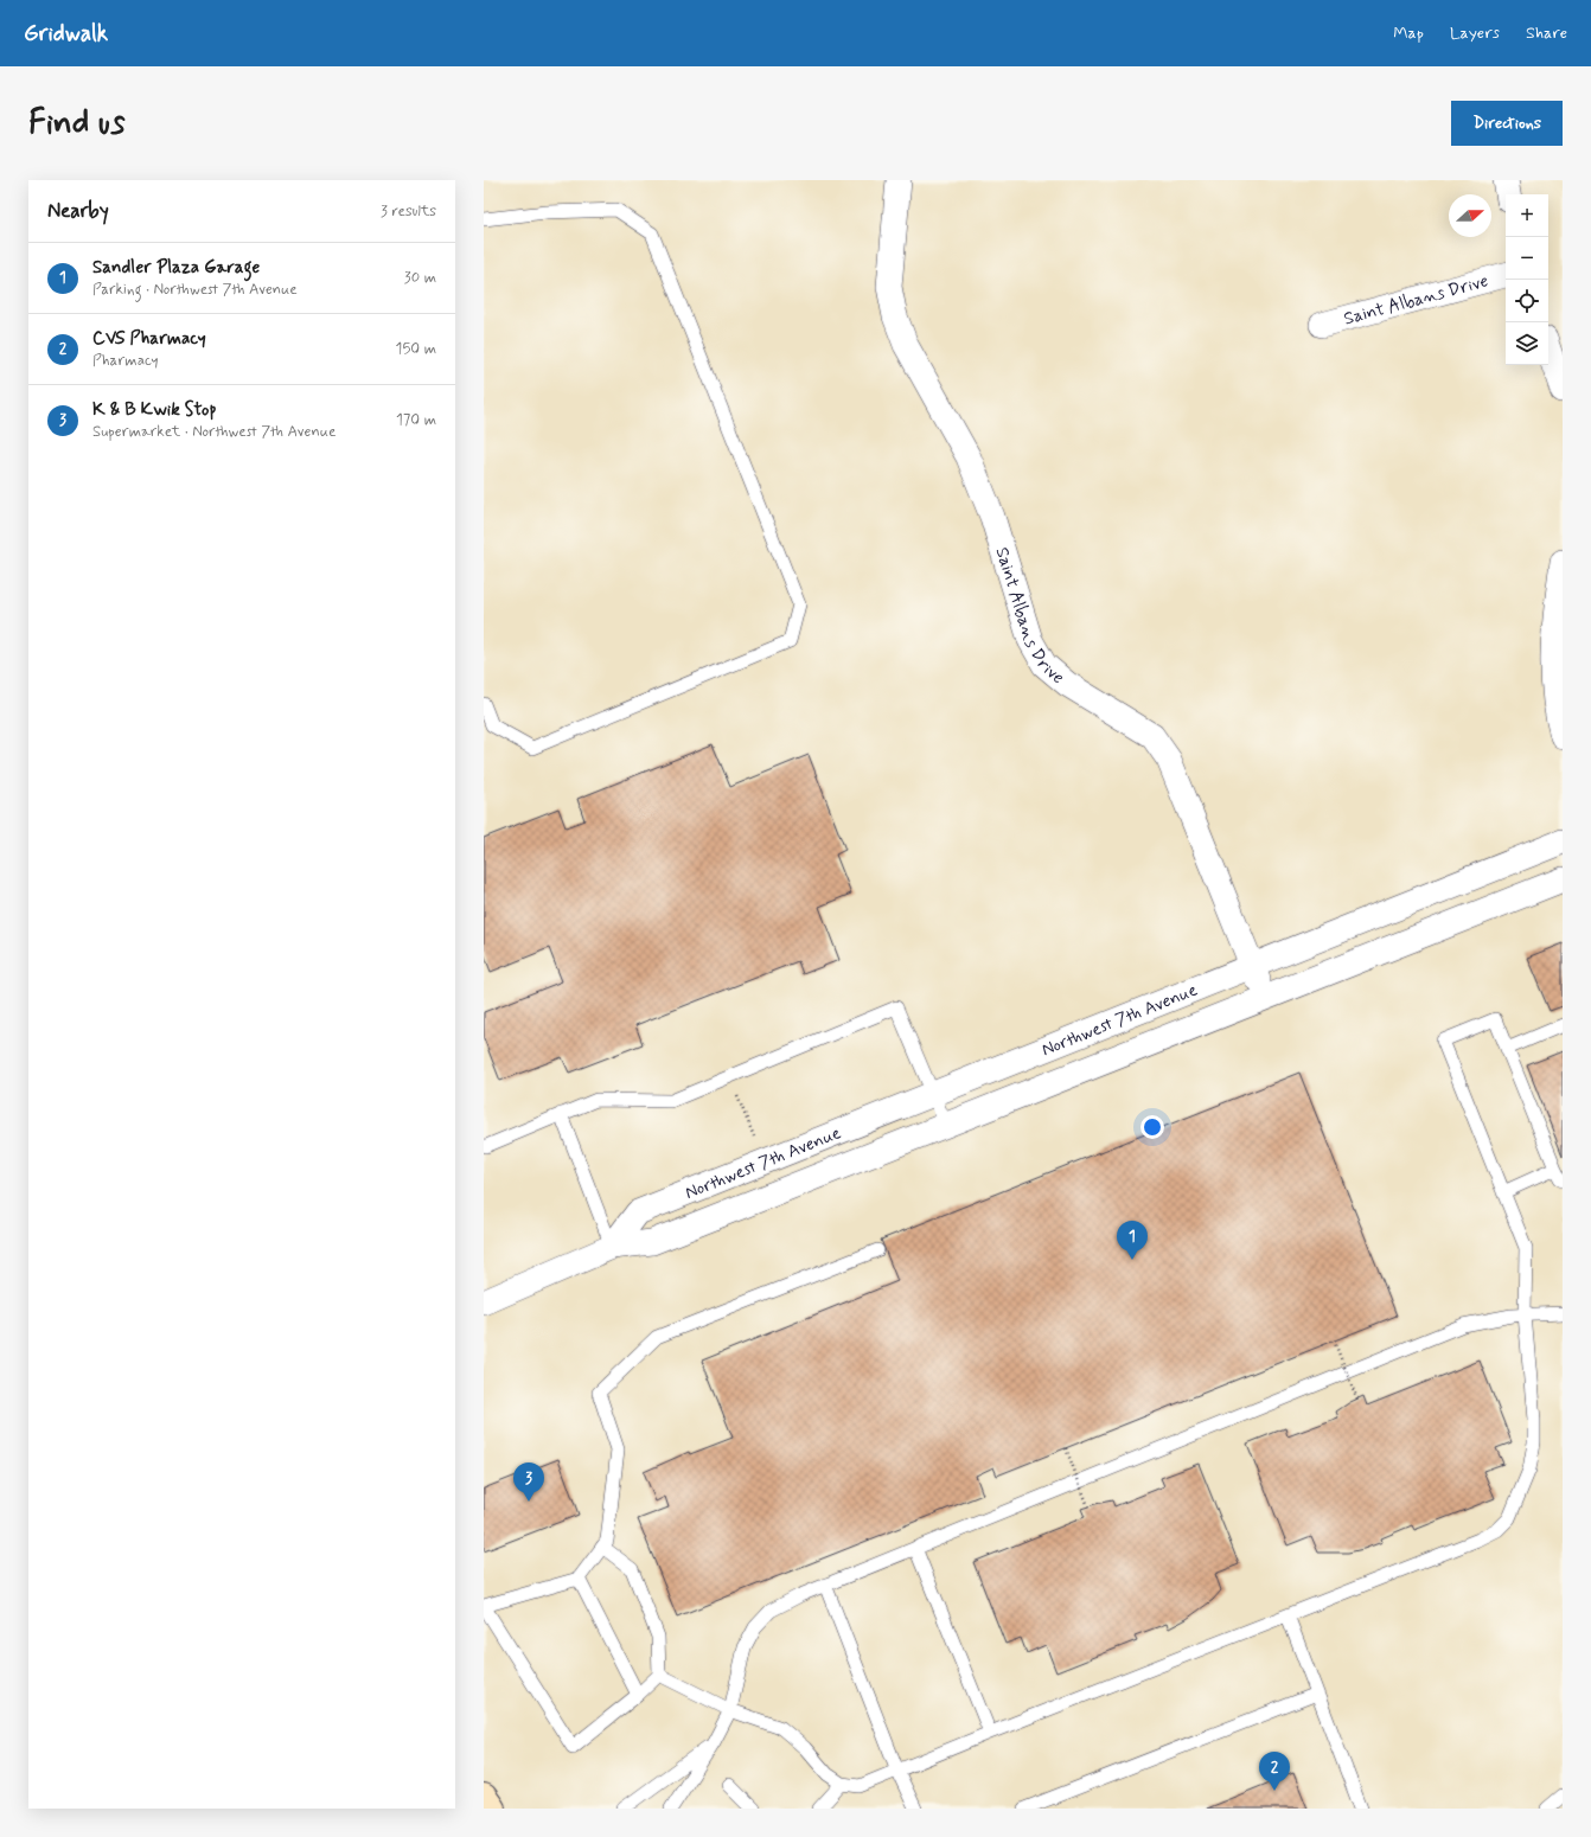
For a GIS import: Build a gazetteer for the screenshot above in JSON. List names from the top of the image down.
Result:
{
  "streets": {
    "street": ["Saint Albans Drive", "Northwest 7th Avenue"]
  },
  "crossings": [
    ["Saint Albans Drive", "Northwest 7th Avenue"]
  ],
  "north": "right",
  "page": {
    "header": "Gridwalk",
    "nav": ["Map", "Layers", "Share"],
    "buttons": "Directions",
    "title": "Find us",
    "heading": ["Nearby", "3 results"],
    "map_buttons": ["+", "−"],
    "list": [
      {
        "mark": "1",
        "name": "Sandler Plaza Garage",
        "note": "Parking · Northwest 7th Avenue",
        "value": "30 m"
      },
      {
        "mark": "2",
        "name": "CVS Pharmacy",
        "note": "Pharmacy",
        "value": "150 m"
      },
      {
        "mark": "3",
        "name": "K & B Kwik Stop",
        "note": "Supermarket · Northwest 7th Avenue",
        "value": "170 m"
      }
    ],
    "pins": ["1", "3", "2"]
  }
}
